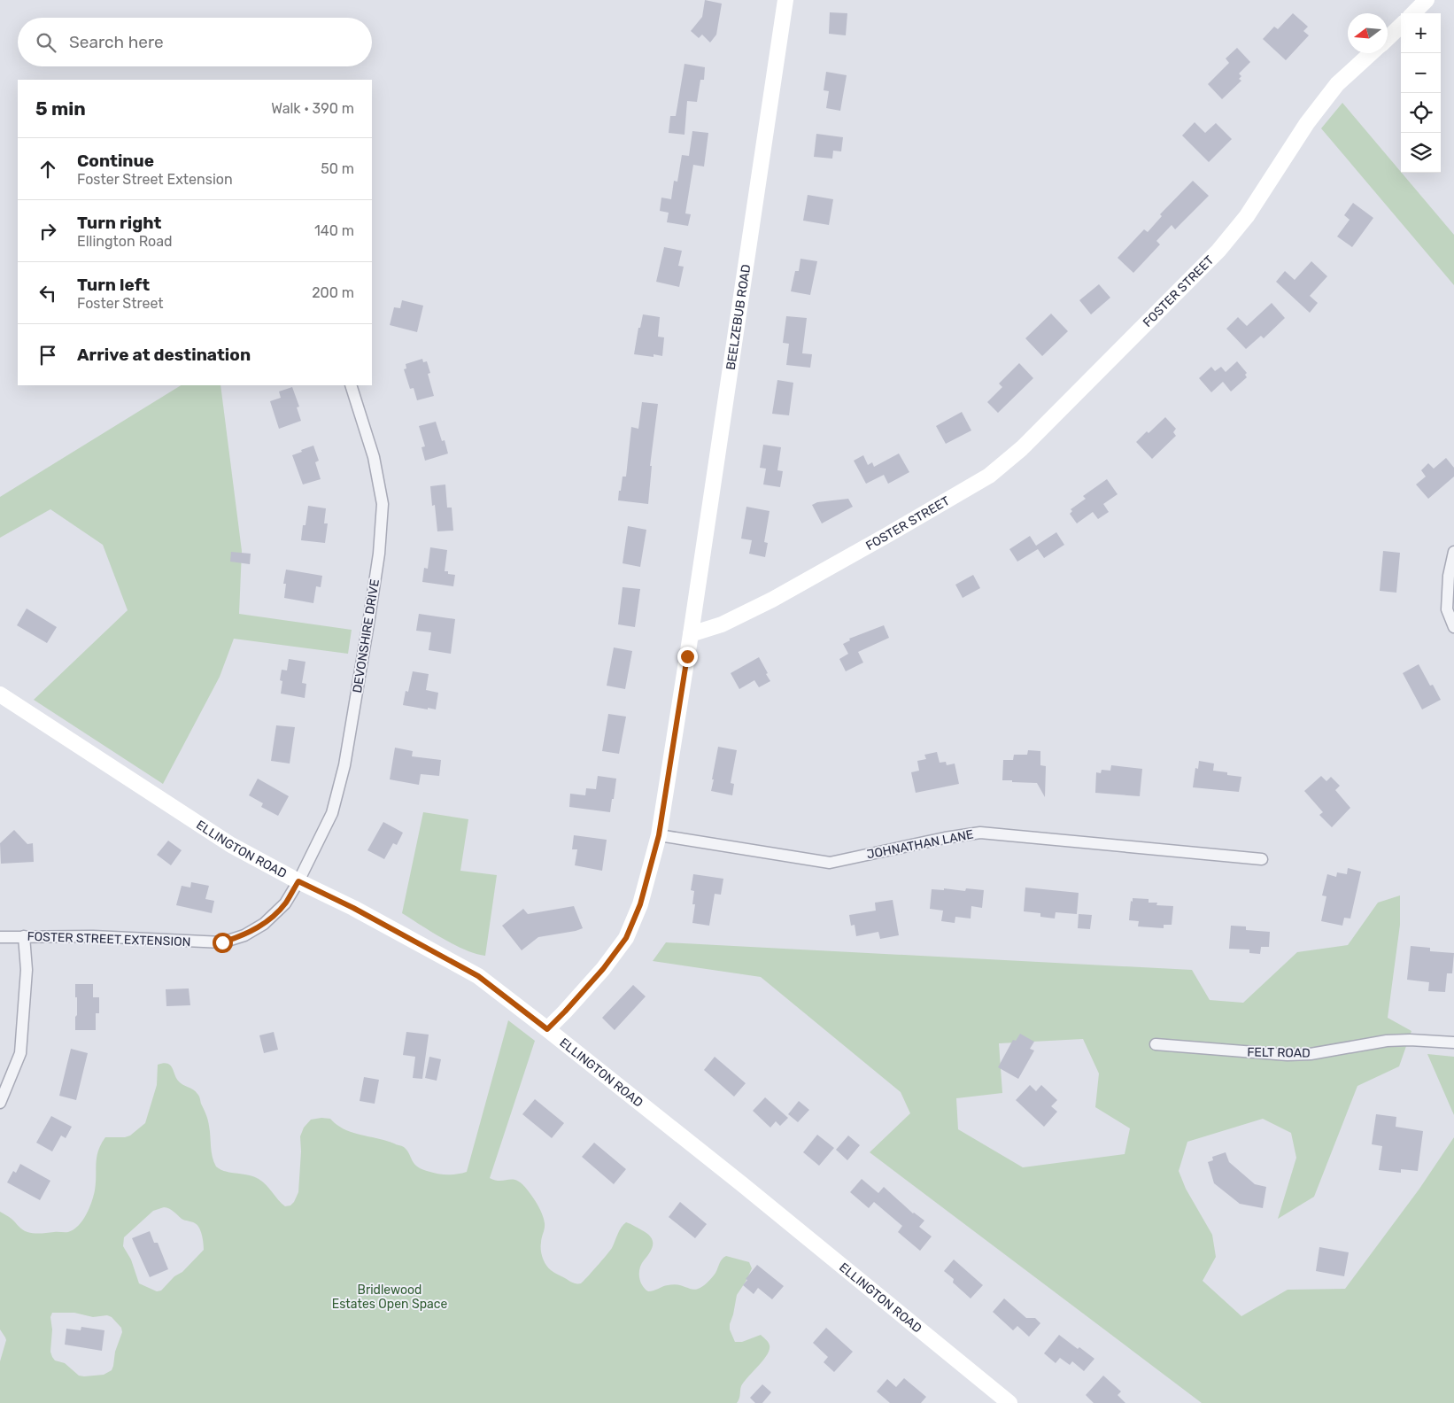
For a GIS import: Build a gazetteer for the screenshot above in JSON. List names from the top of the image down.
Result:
{
  "streets": {
    "street": [
      "FOSTER STREET",
      "BEELZEBUB ROAD",
      "DEVONSHIRE DRIVE",
      "JOHNATHAN LANE",
      "ELLINGTON ROAD",
      "FOSTER STREET EXTENSION",
      "FELT ROAD"
    ]
  },
  "crossings": [
    ["FOSTER STREET", "BEELZEBUB ROAD"],
    ["DEVONSHIRE DRIVE", "ELLINGTON ROAD"],
    ["DEVONSHIRE DRIVE", "FOSTER STREET EXTENSION"],
    ["ELLINGTON ROAD", "FOSTER STREET EXTENSION"]
  ],
  "parks": ["Bridlewood Estates Open Space"],
  "north": "left",
  "page": {
    "map_buttons": ["+", "−"],
    "search": "Search here",
    "heading": ["5 min", "Walk · 390 m"],
    "list": [
      ["Continue", "Foster Street Extension", "50 m"],
      ["Turn right", "Ellington Road", "140 m"],
      ["Turn left", "Foster Street", "200 m"],
      "Arrive at destination"
    ]
  }
}
